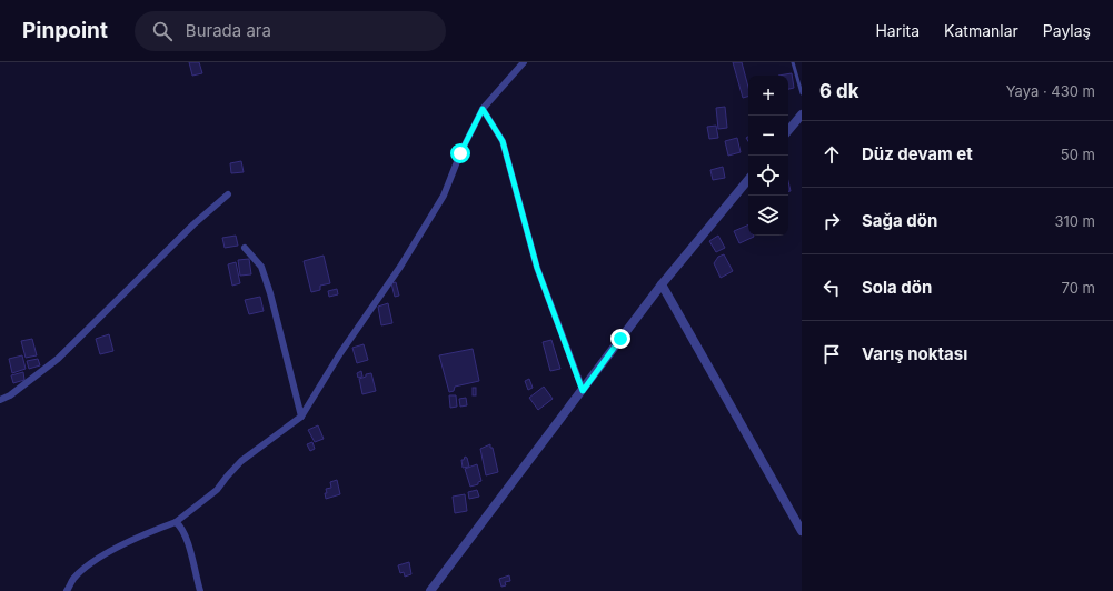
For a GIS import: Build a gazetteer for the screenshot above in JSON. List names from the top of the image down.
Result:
{
  "page": {
    "header": "Pinpoint",
    "search": "Burada ara",
    "nav": ["Harita", "Katmanlar", "Paylaş"],
    "heading": ["6 dk", "Yaya · 430 m"],
    "map_buttons": ["+", "−"],
    "list": [
      ["Düz devam et", "50 m"],
      ["Sağa dön", "310 m"],
      ["Sola dön", "70 m"],
      "Varış noktası"
    ]
  }
}
